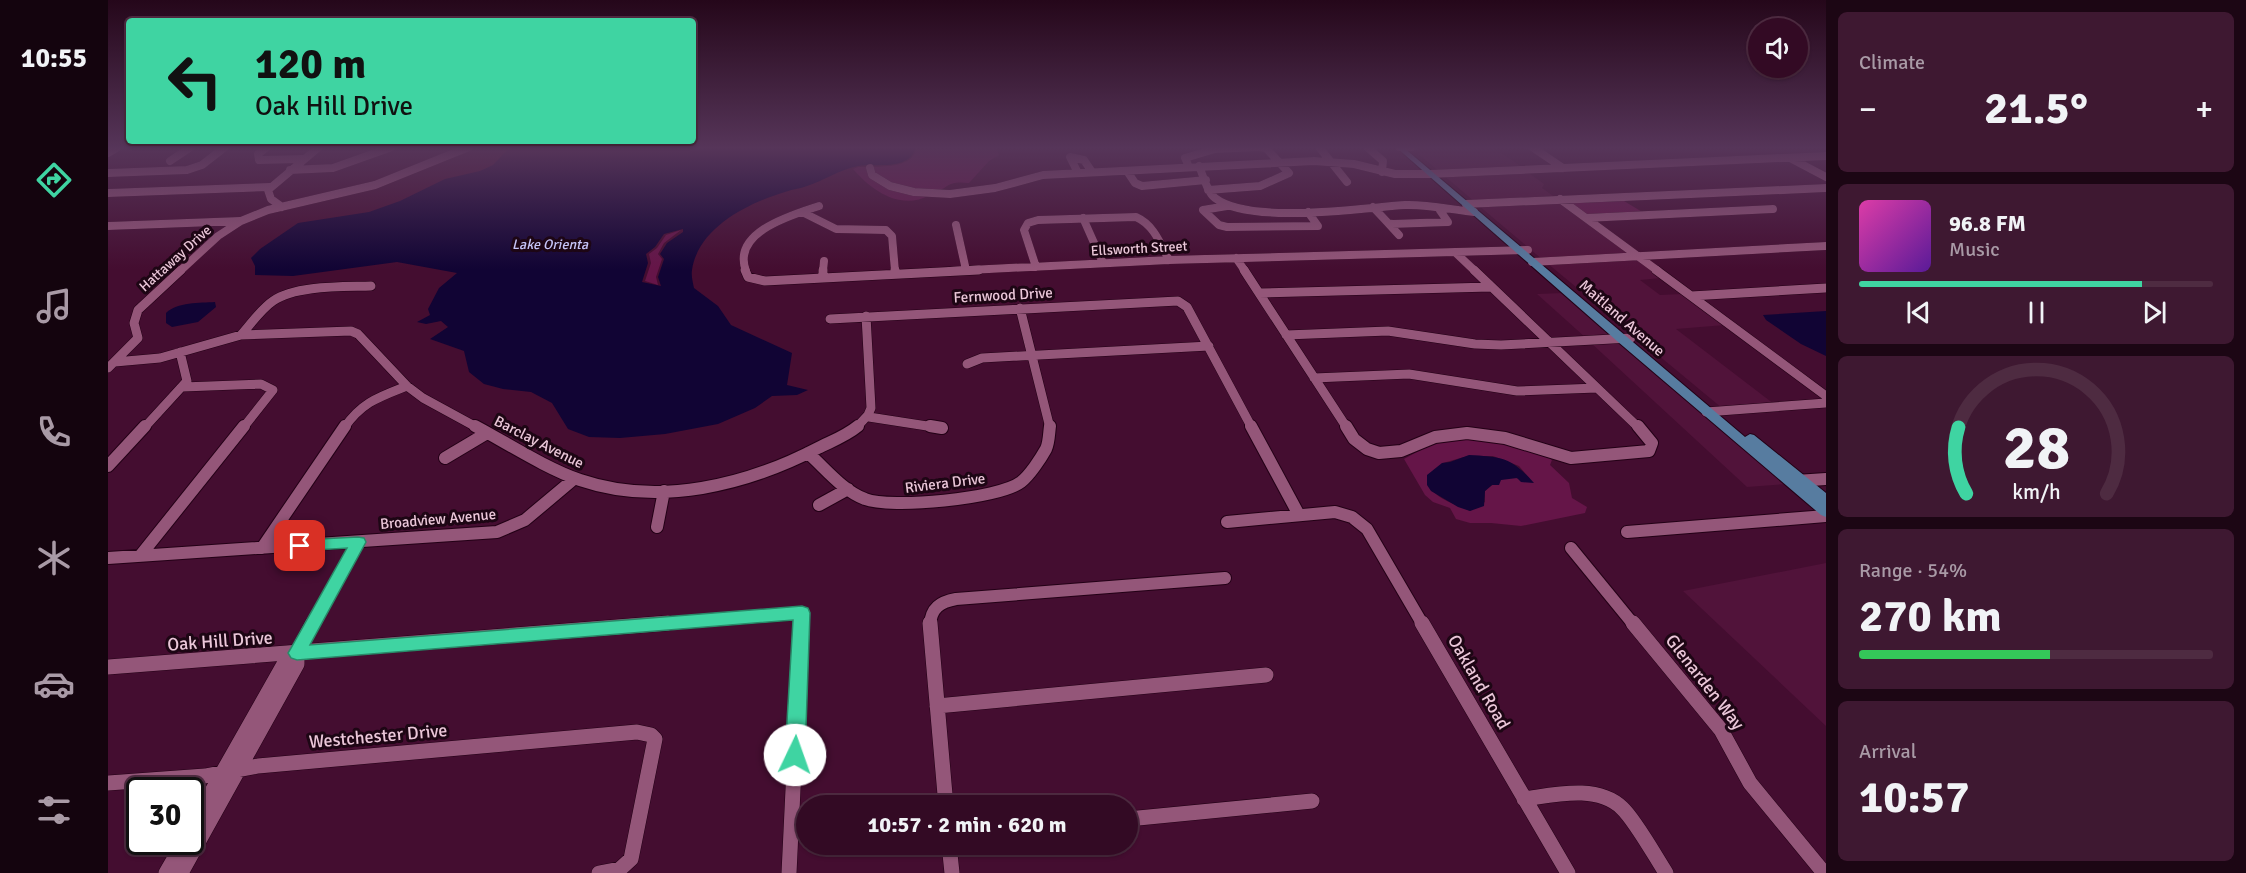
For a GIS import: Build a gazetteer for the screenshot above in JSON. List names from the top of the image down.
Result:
{
  "streets": {
    "main road": ["Maitland Avenue"],
    "street": [
      "Ellsworth Street",
      "Hattaway Drive",
      "Fernwood Drive",
      "Barclay Avenue",
      "Riviera Drive",
      "Broadview Avenue",
      "Oak Hill Drive",
      "Oakland Road",
      "Glenarden Way",
      "Westchester Drive"
    ]
  },
  "crossings": [
    ["Ellsworth Street", "Maitland Avenue"],
    ["Hattaway Drive", "Barclay Avenue"],
    ["Fernwood Drive", "Riviera Drive"],
    ["Barclay Avenue", "Riviera Drive"],
    ["Barclay Avenue", "Broadview Avenue"]
  ],
  "water": ["Lake Orienta"],
  "page": {
    "tabs": "10:55",
    "tile": [
      "Climate",
      ["Range · 54%", "270 km"],
      ["Arrival", "10:57"]
    ],
    "turn": ["120 m", "Oak Hill Drive"],
    "heat": ["−", "21.5°", "+"],
    "song": ["96.8 FM", "Music"],
    "limit": "30",
    "trip": "10:57 · 2 min · 620 m",
    "gauge": ["28", "km/h"]
  }
}
